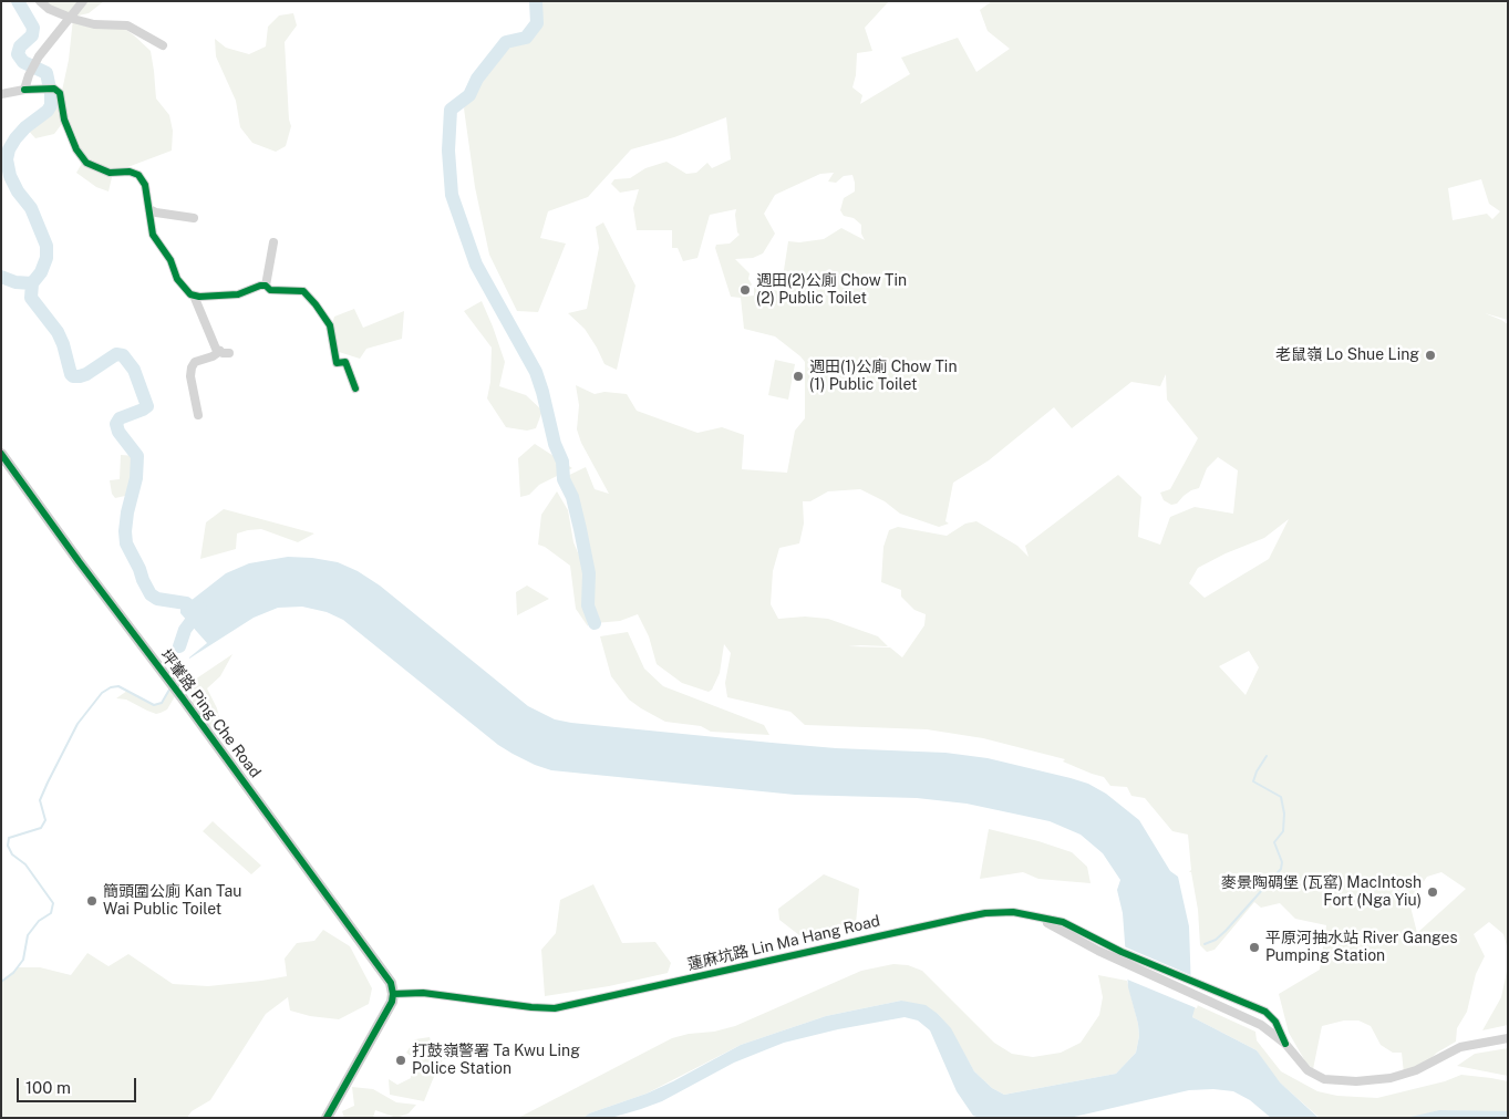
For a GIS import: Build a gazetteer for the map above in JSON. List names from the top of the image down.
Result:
{
  "streets": {
    "street": ["坪輋路 Ping Che Road", "蓮麻坑路 Lin Ma Hang Road"]
  },
  "crossings": [
    ["坪輋路 Ping Che Road", "蓮麻坑路 Lin Ma Hang Road"]
  ],
  "places": [
    "週田(2)公廁 Chow Tin (2) Public Toilet",
    "老鼠嶺 Lo Shue Ling",
    "週田(1)公廁 Chow Tin (1) Public Toilet",
    "麥景陶碉堡 (瓦窰) MacIntosh Fort (Nga Yiu)",
    "簡頭圍公廁 Kan Tau Wai Public Toilet",
    "平原河抽水站 River Ganges Pumping Station",
    "打鼓嶺警署 Ta Kwu Ling Police Station"
  ],
  "scale_bar": "100 m"
}
